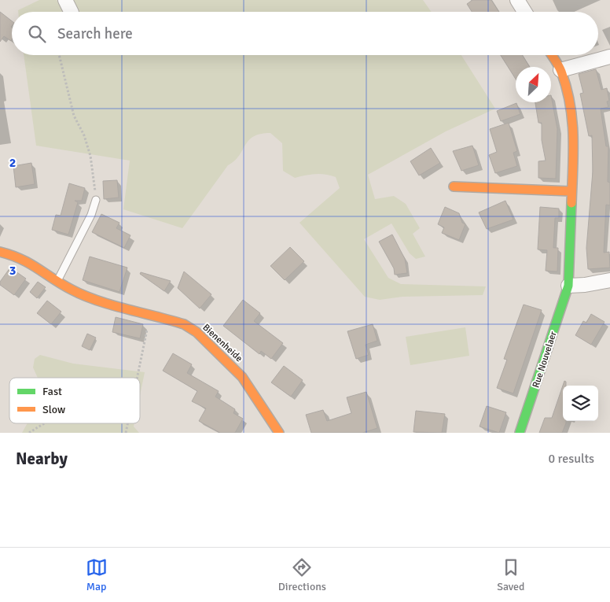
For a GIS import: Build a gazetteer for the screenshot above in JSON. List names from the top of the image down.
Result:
{
  "streets": {
    "street": ["Bienenheide", "Rue Nouvelaer"]
  },
  "legend": ["Fast", "Slow"],
  "north": "top right",
  "page": {
    "search": "Search here",
    "heading": ["Nearby", "0 results"],
    "nav": ["Map", "Directions", "Saved"]
  },
  "grid": {
    "rows": ["2", "3"]
  }
}
